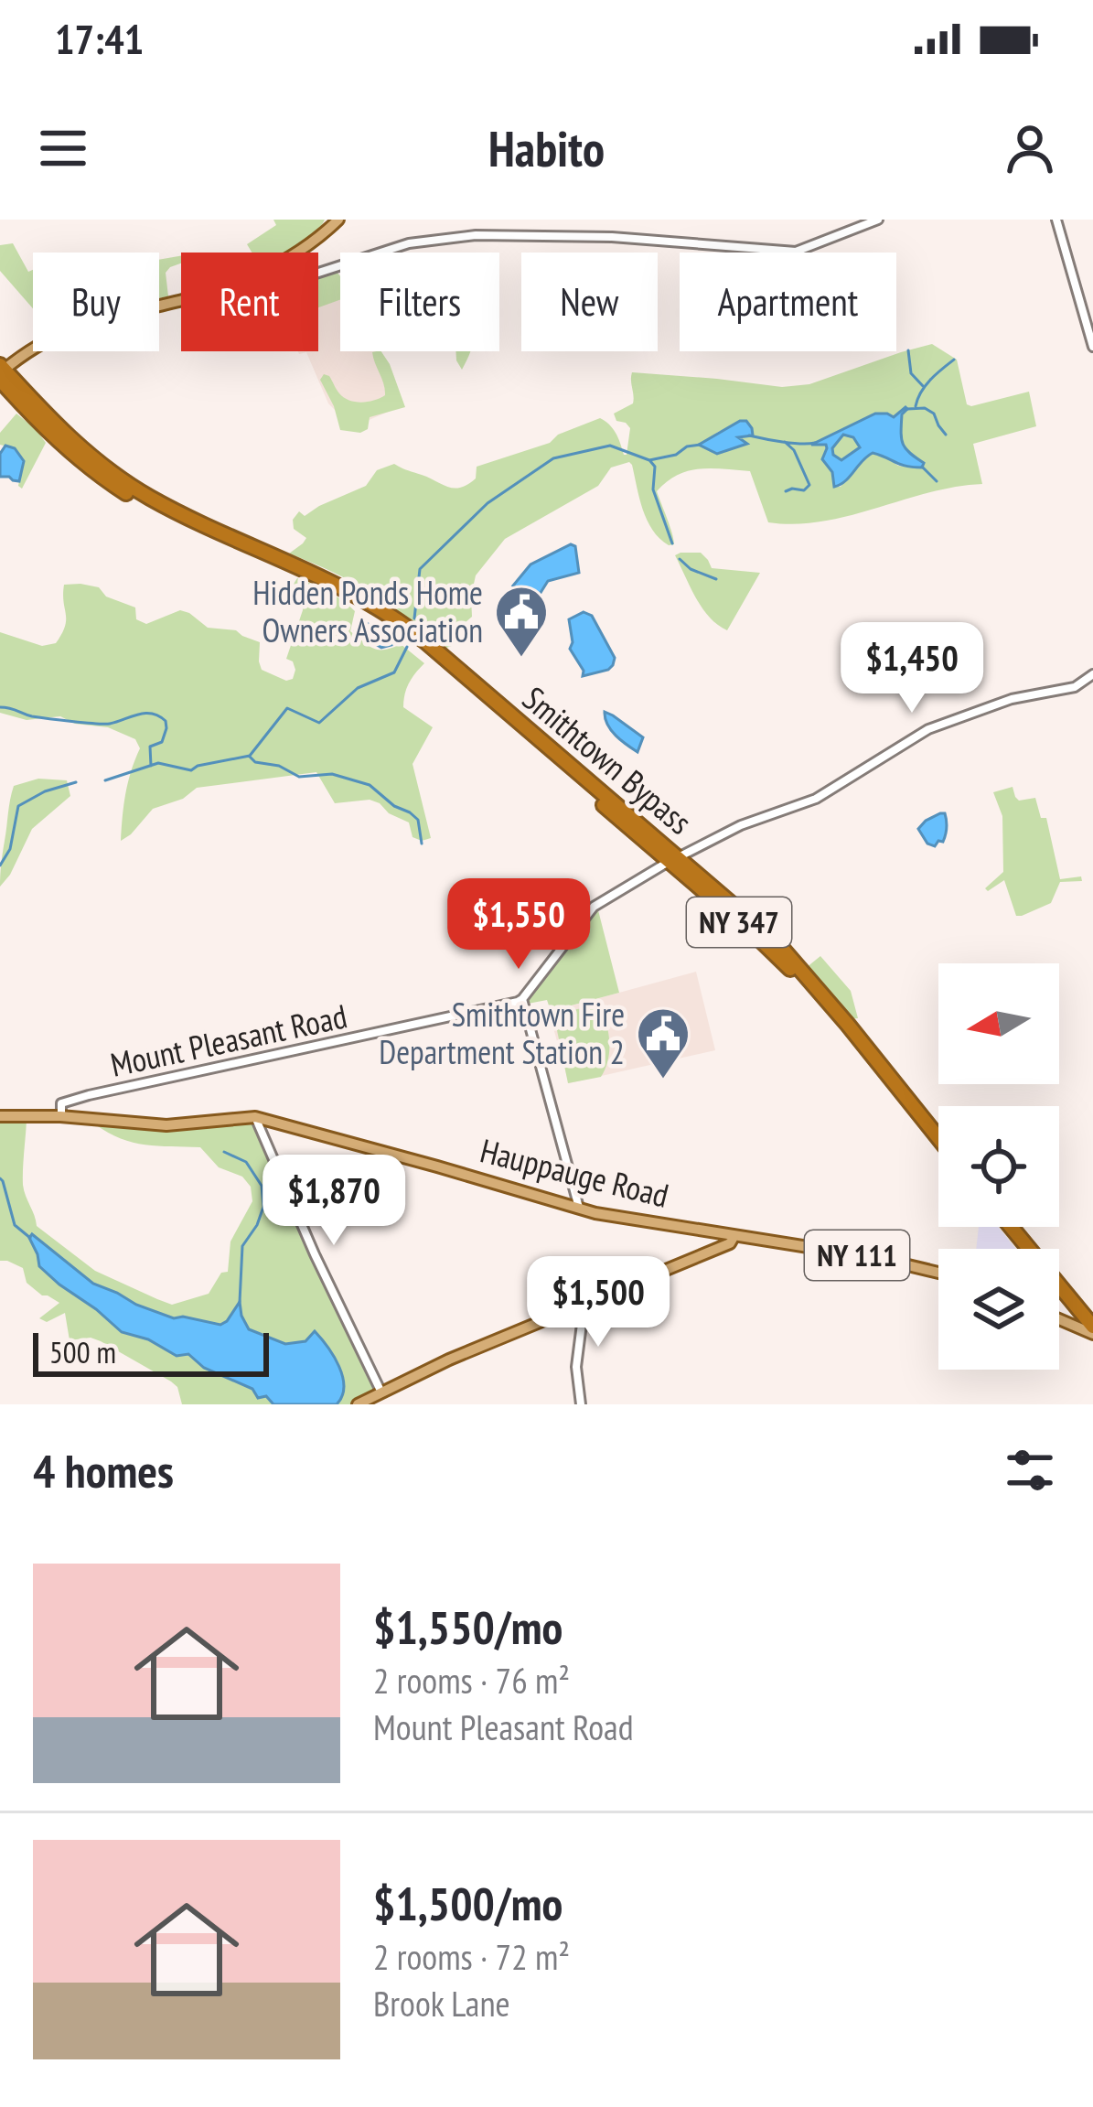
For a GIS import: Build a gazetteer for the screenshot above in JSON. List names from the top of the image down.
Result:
{
  "streets": {
    "highway": ["Smithtown Bypass", "NY 347"],
    "main road": ["Hauppauge Road", "NY 111"],
    "street": ["Mount Pleasant Road"]
  },
  "crossings": [
    ["Mount Pleasant Road", "Hauppauge Road"],
    ["Hauppauge Road", "NY 111"]
  ],
  "places": {
    "public building": ["Hidden Ponds Home Owners Association", "Smithtown Fire Department Station 2"]
  },
  "scale_bar": "500 m",
  "north": "left",
  "page": {
    "status": "17:41",
    "header": "Habito",
    "chip": [
      "Buy",
      "Rent",
      "Filters",
      "New",
      "Apartment"
    ],
    "price": [
      "$1,450",
      "$1,550",
      "$1,870",
      "$1,500"
    ],
    "scale": "500 m",
    "heading": "4 homes",
    "list": [
      {
        "name": "$1,550/mo",
        "note": "2 rooms · 76 m² · Mount Pleasant Road"
      },
      {
        "name": "$1,500/mo",
        "note": "2 rooms · 72 m² · Brook Lane"
      }
    ]
  }
}
